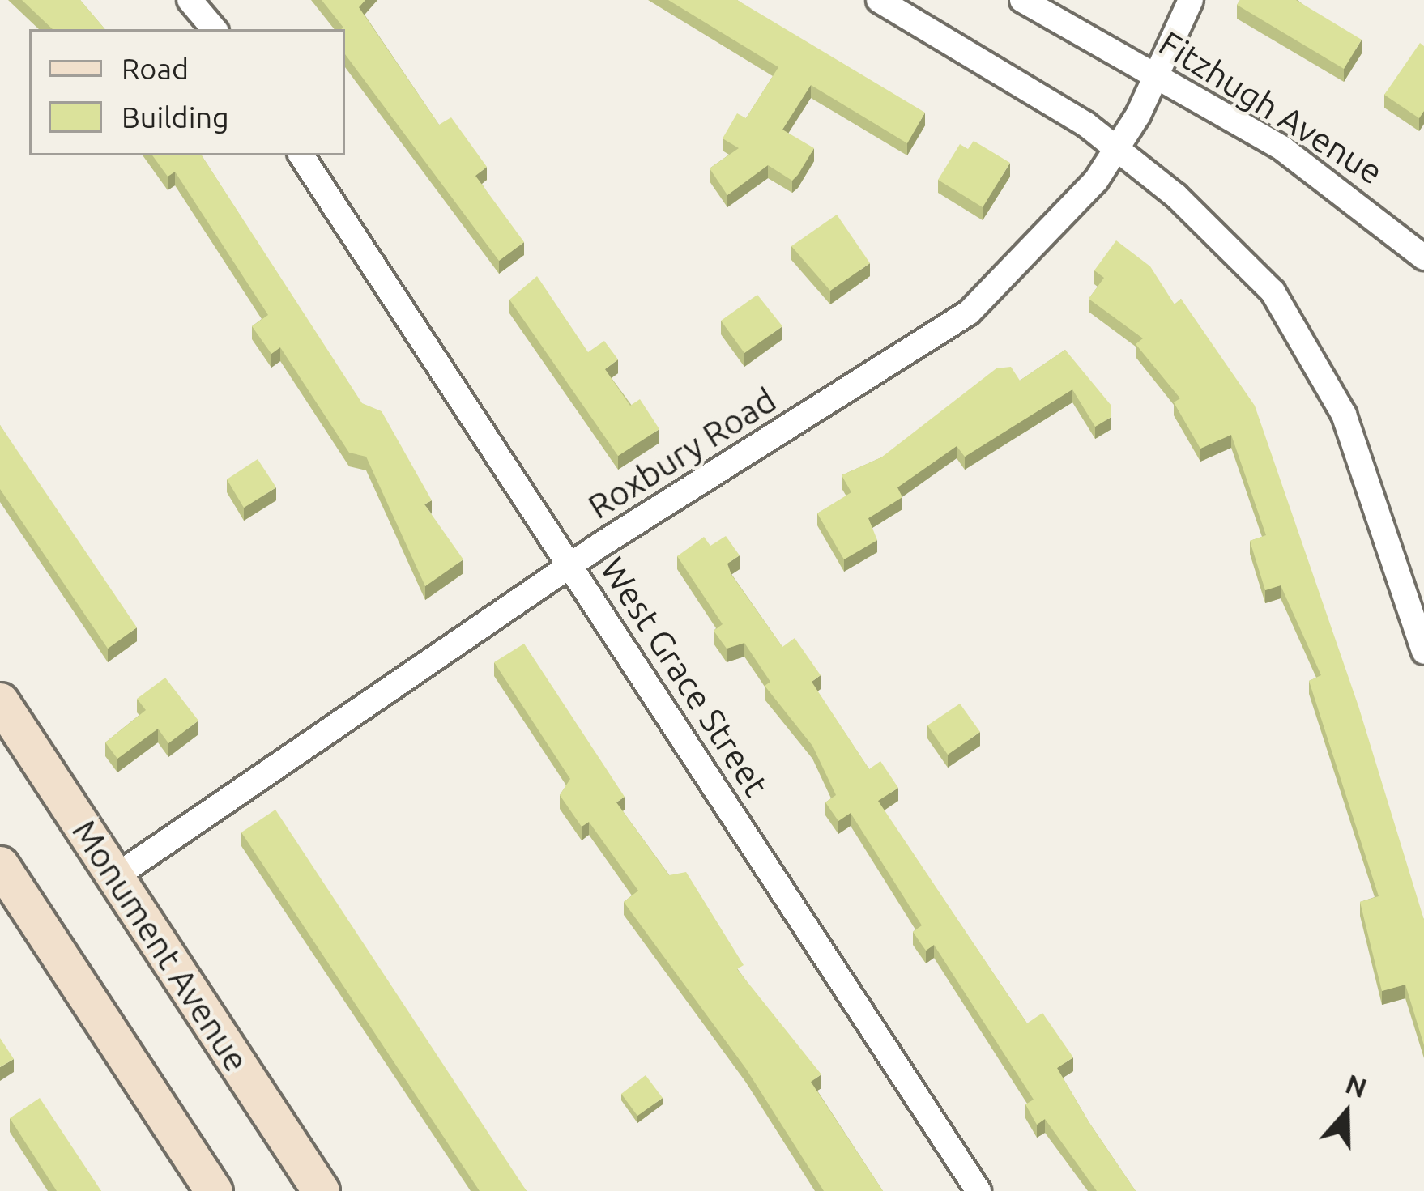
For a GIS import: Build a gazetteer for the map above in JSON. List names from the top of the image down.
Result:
{
  "streets": {
    "street": [
      "Fitzhugh Avenue",
      "Roxbury Road",
      "West Grace Street",
      "Monument Avenue"
    ]
  },
  "crossings": [
    ["Fitzhugh Avenue", "Roxbury Road"],
    ["Roxbury Road", "West Grace Street"],
    ["Roxbury Road", "Monument Avenue"]
  ],
  "legend": ["Road", "Building"],
  "north": "top"
}
